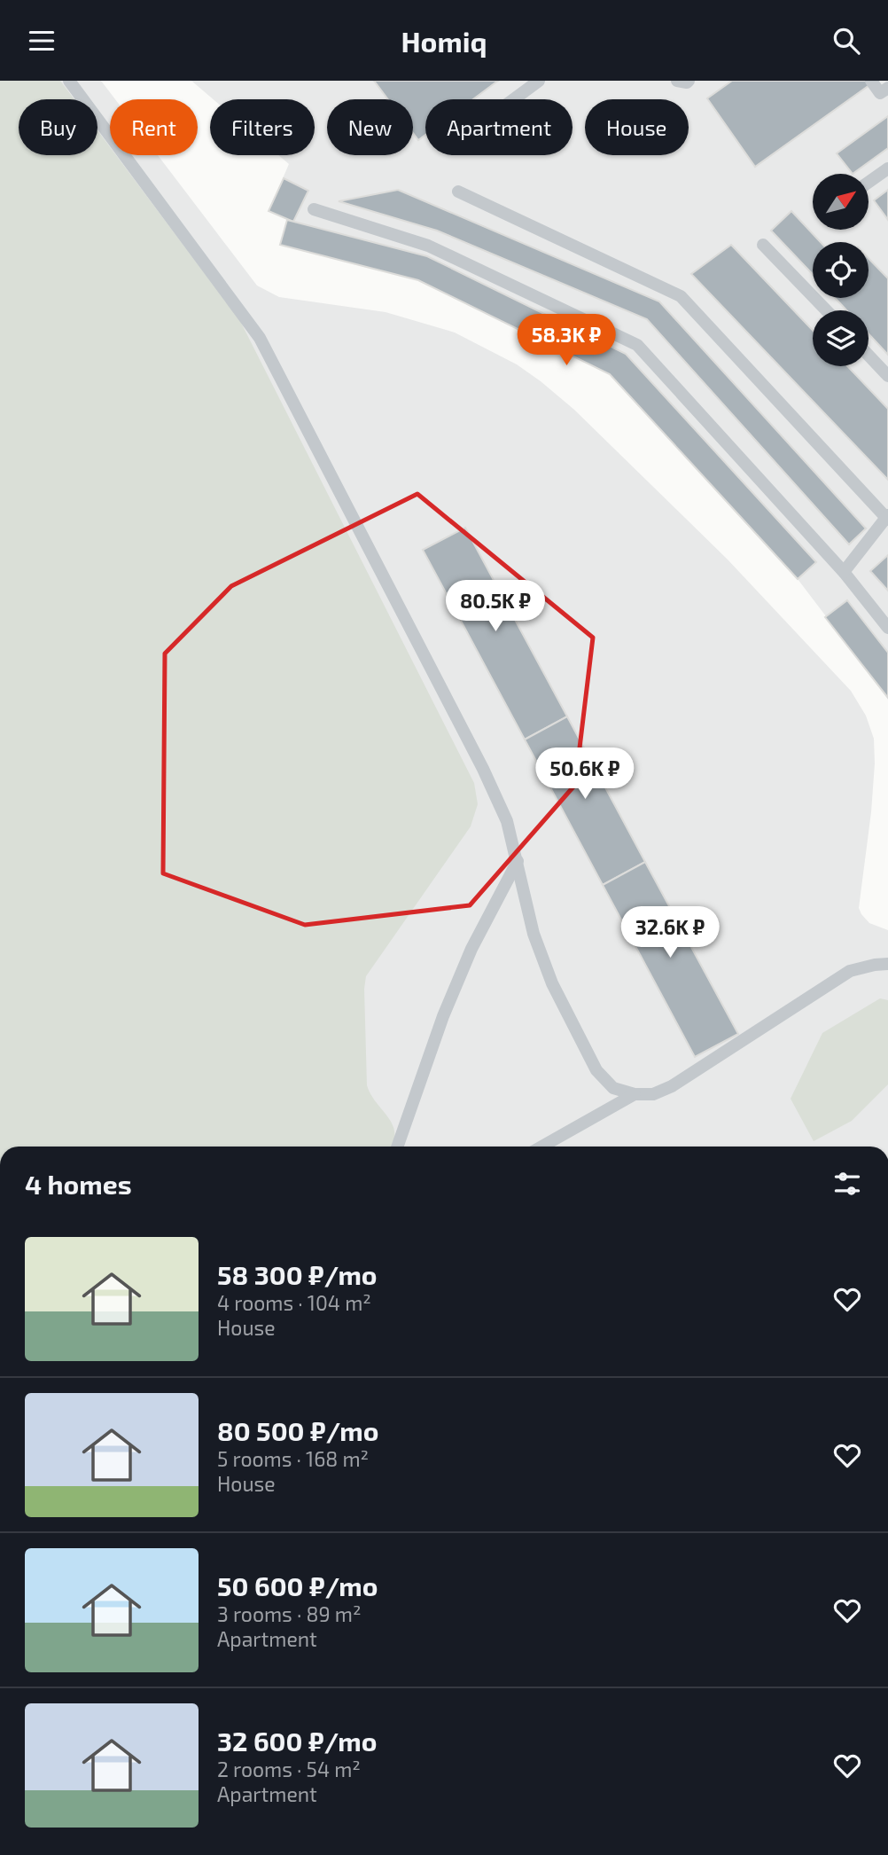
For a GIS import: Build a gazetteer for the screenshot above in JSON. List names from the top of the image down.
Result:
{
  "north": "top right",
  "page": {
    "header": "Homiq",
    "chip": [
      "Buy",
      "Rent",
      "Filters",
      "New",
      "Apartment",
      "House"
    ],
    "price": [
      "58.3K ₽",
      "80.5K ₽",
      "50.6K ₽",
      "32.6K ₽"
    ],
    "heading": "4 homes",
    "list": [
      {
        "name": "58 300 ₽/mo",
        "note": "4 rooms · 104 m² · House"
      },
      {
        "name": "80 500 ₽/mo",
        "note": "5 rooms · 168 m² · House"
      },
      {
        "name": "50 600 ₽/mo",
        "note": "3 rooms · 89 m² · Apartment"
      },
      {
        "name": "32 600 ₽/mo",
        "note": "2 rooms · 54 m² · Apartment"
      }
    ]
  }
}
